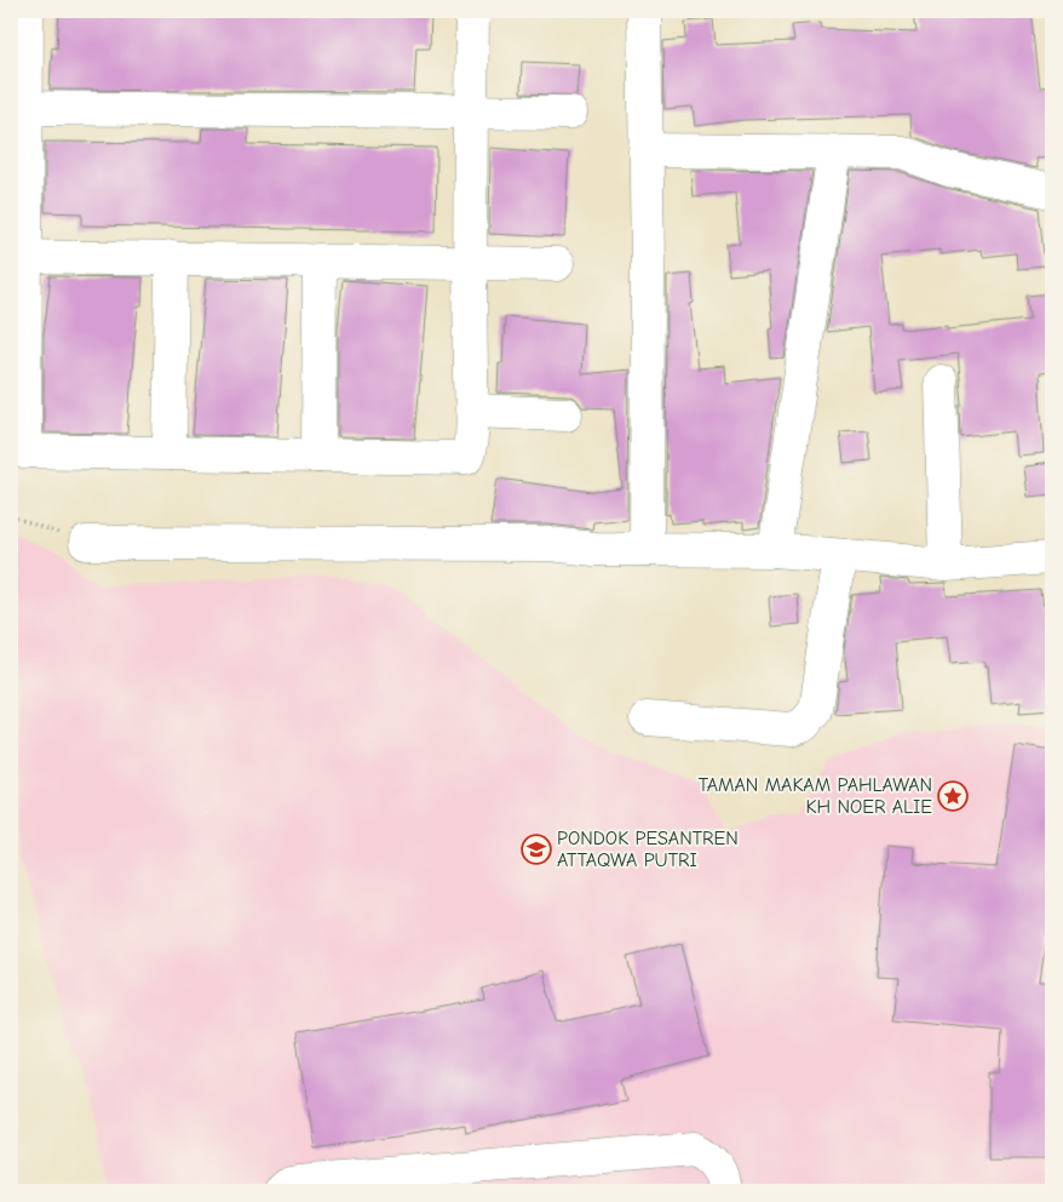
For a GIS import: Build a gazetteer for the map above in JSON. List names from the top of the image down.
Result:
{
  "places": {
    "place": ["TAMAN MAKAM PAHLAWAN KH NOER ALIE"],
    "school or university": ["PONDOK PESANTREN ATTAQWA PUTRI"]
  }
}
